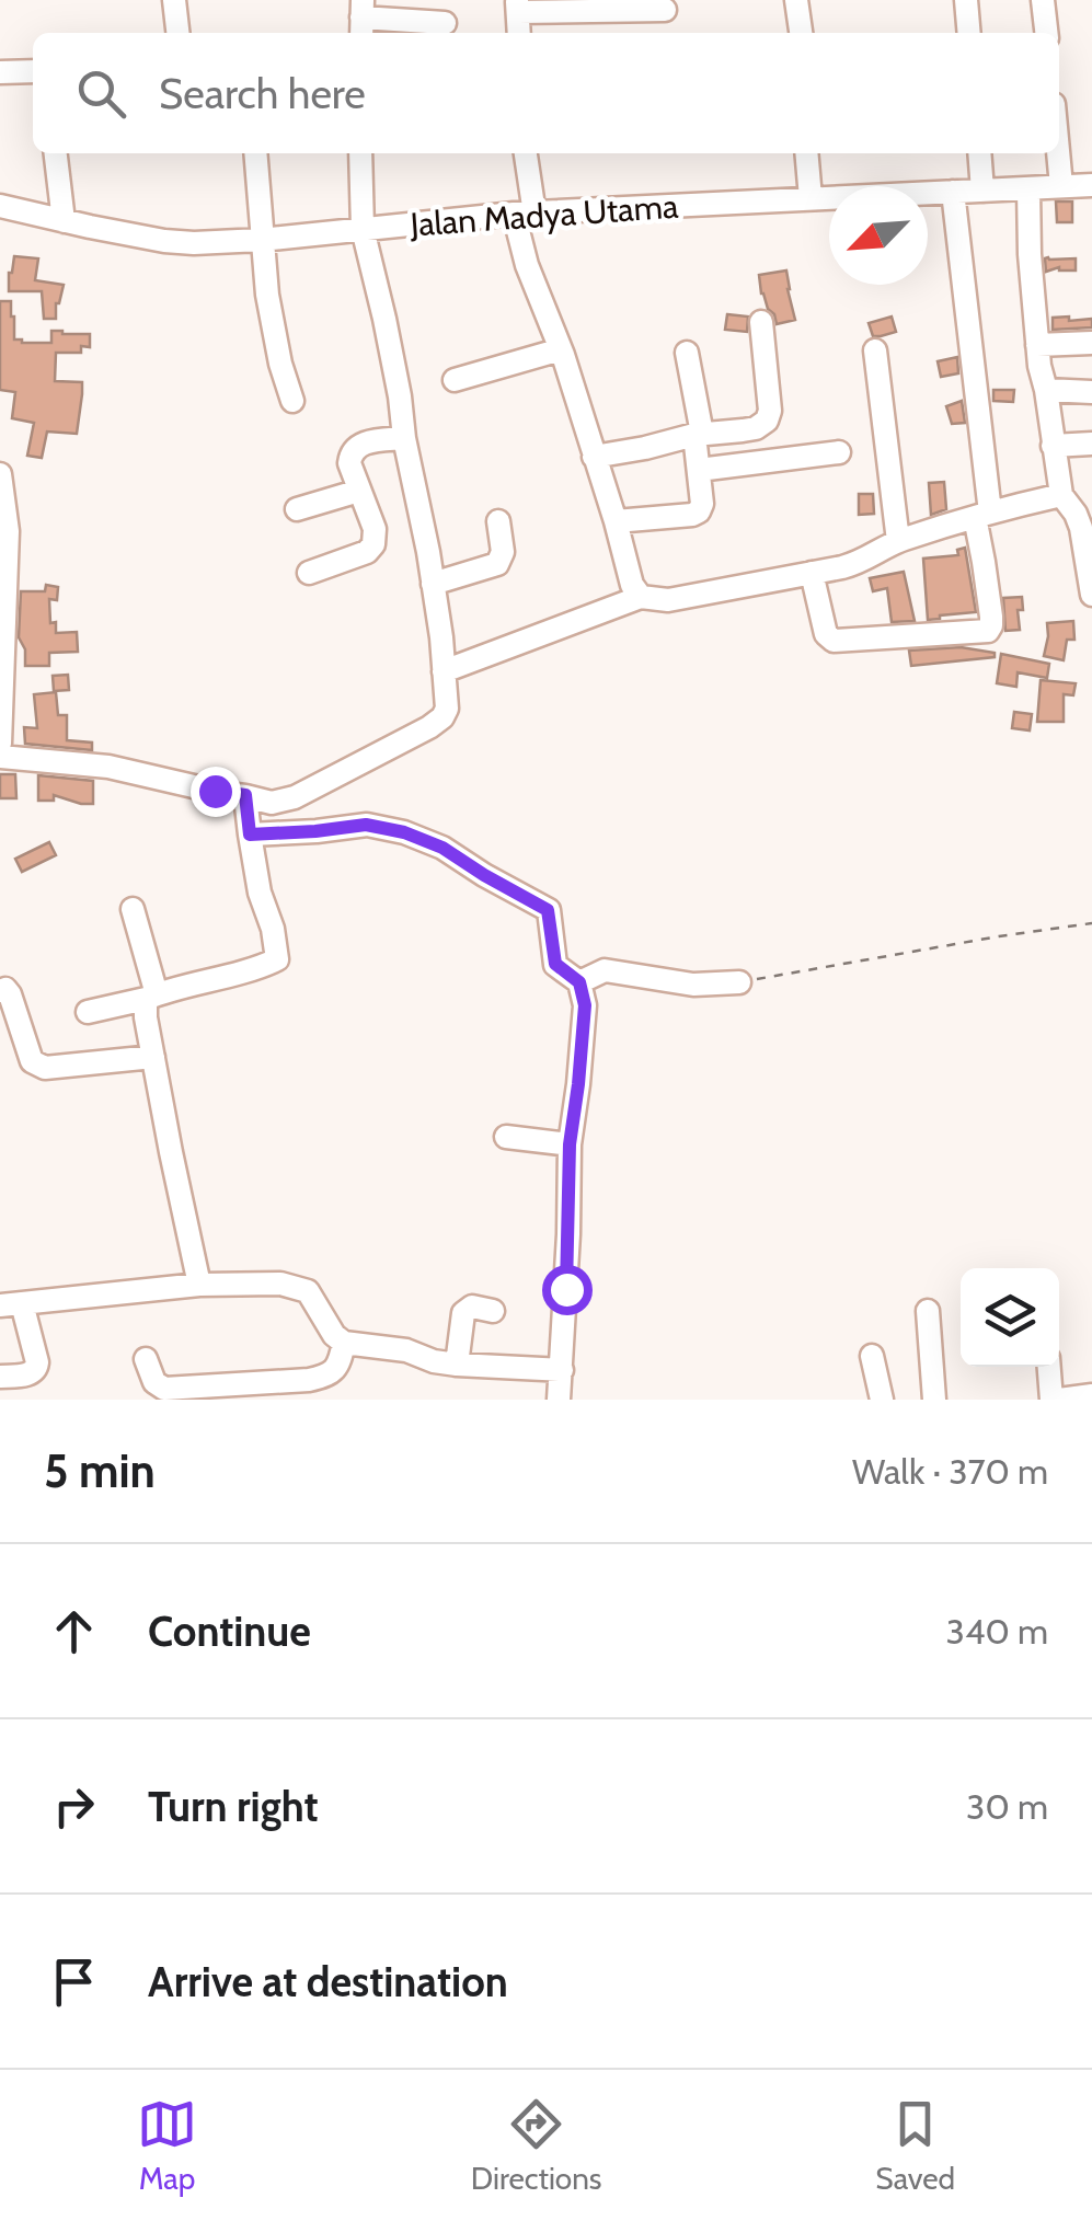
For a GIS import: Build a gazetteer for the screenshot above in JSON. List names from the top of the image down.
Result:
{
  "streets": {
    "street": ["Jalan Madya Utama"]
  },
  "north": "bottom left",
  "page": {
    "search": "Search here",
    "heading": ["5 min", "Walk · 370 m"],
    "list": [
      ["Continue", "340 m"],
      ["Turn right", "30 m"],
      "Arrive at destination"
    ],
    "nav": ["Map", "Directions", "Saved"]
  }
}
